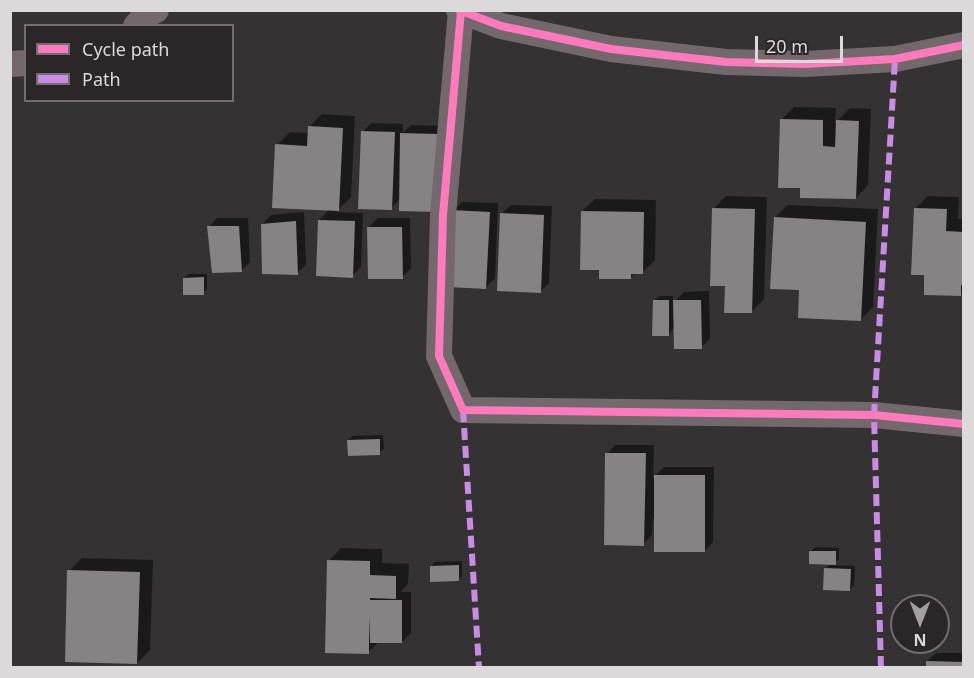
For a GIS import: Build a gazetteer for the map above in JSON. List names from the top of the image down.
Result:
{
  "legend": ["Cycle path", "Path"],
  "scale_bar": "20 m",
  "north": "bottom"
}
